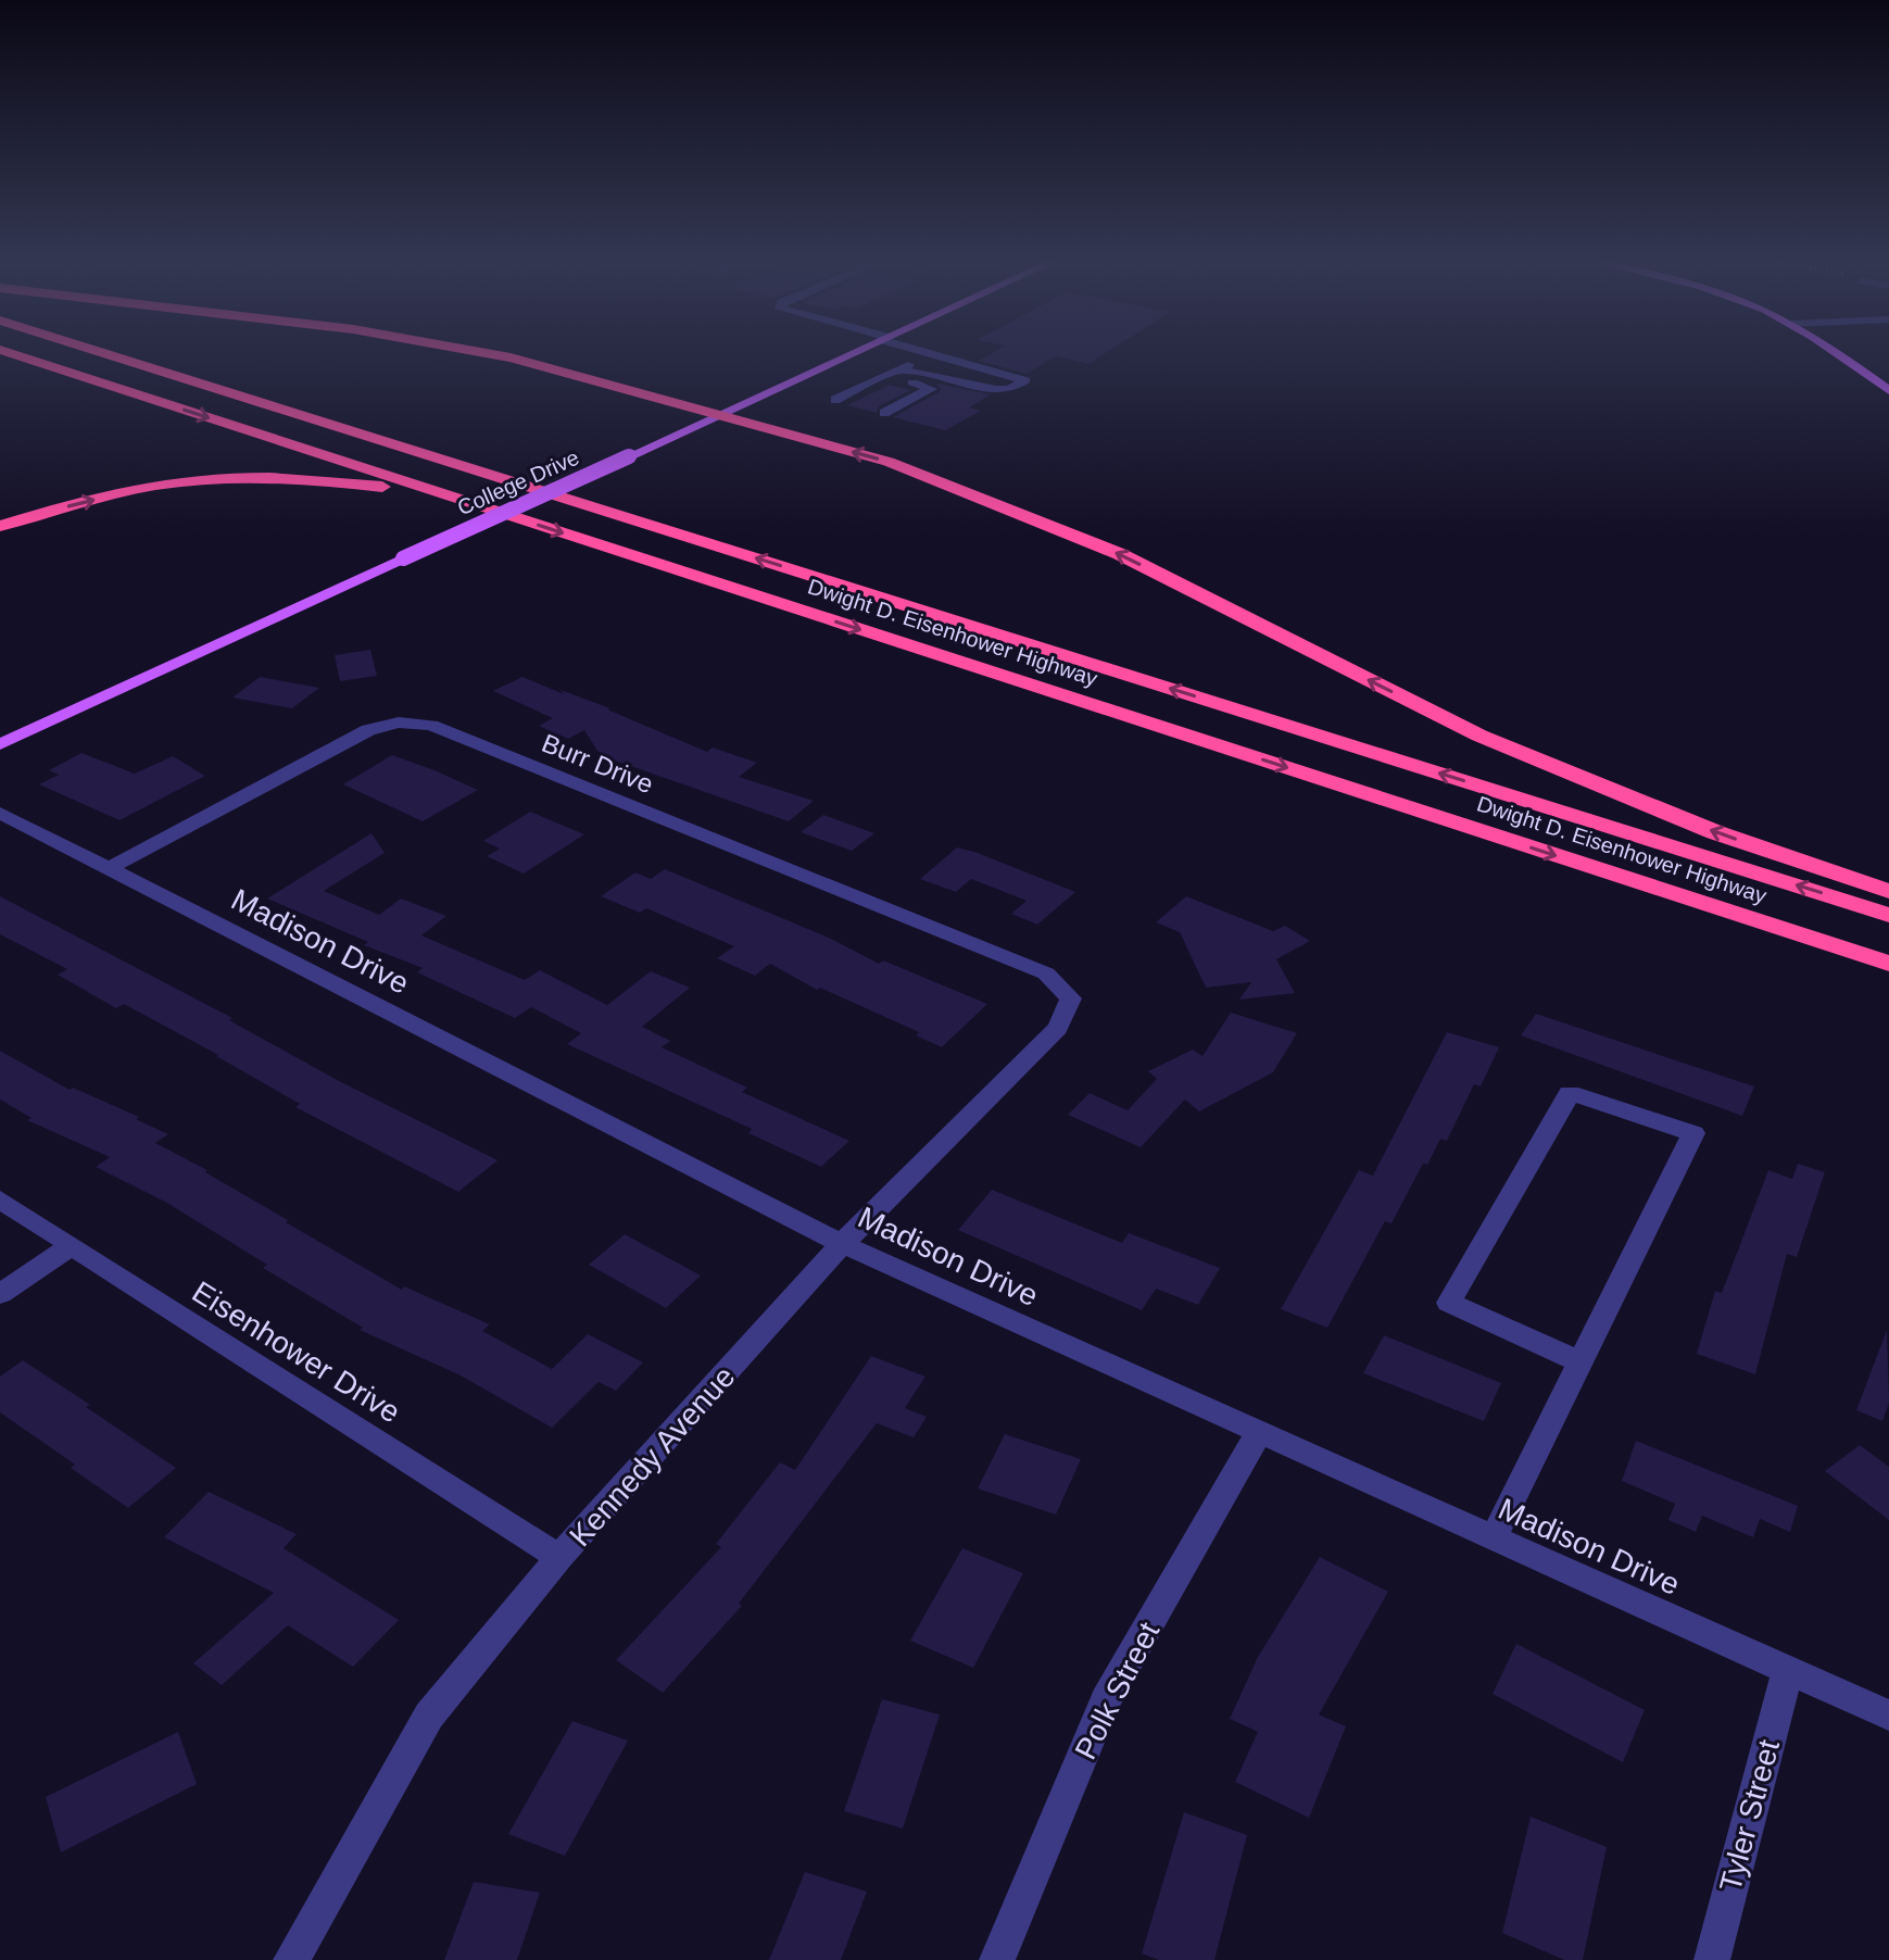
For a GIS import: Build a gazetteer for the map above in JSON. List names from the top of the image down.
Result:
{
  "streets": {
    "highway": ["Dwight D. Eisenhower Highway"],
    "main road": ["College Drive"],
    "street": [
      "Burr Drive",
      "Madison Drive",
      "Eisenhower Drive",
      "Kennedy Avenue",
      "Polk Street",
      "Tyler Street"
    ]
  },
  "crossings": [
    ["Burr Drive", "Madison Drive"],
    ["Burr Drive", "Kennedy Avenue"],
    ["Madison Drive", "Kennedy Avenue"],
    ["Madison Drive", "Polk Street"],
    ["Madison Drive", "Tyler Street"],
    ["Eisenhower Drive", "Kennedy Avenue"]
  ]
}
